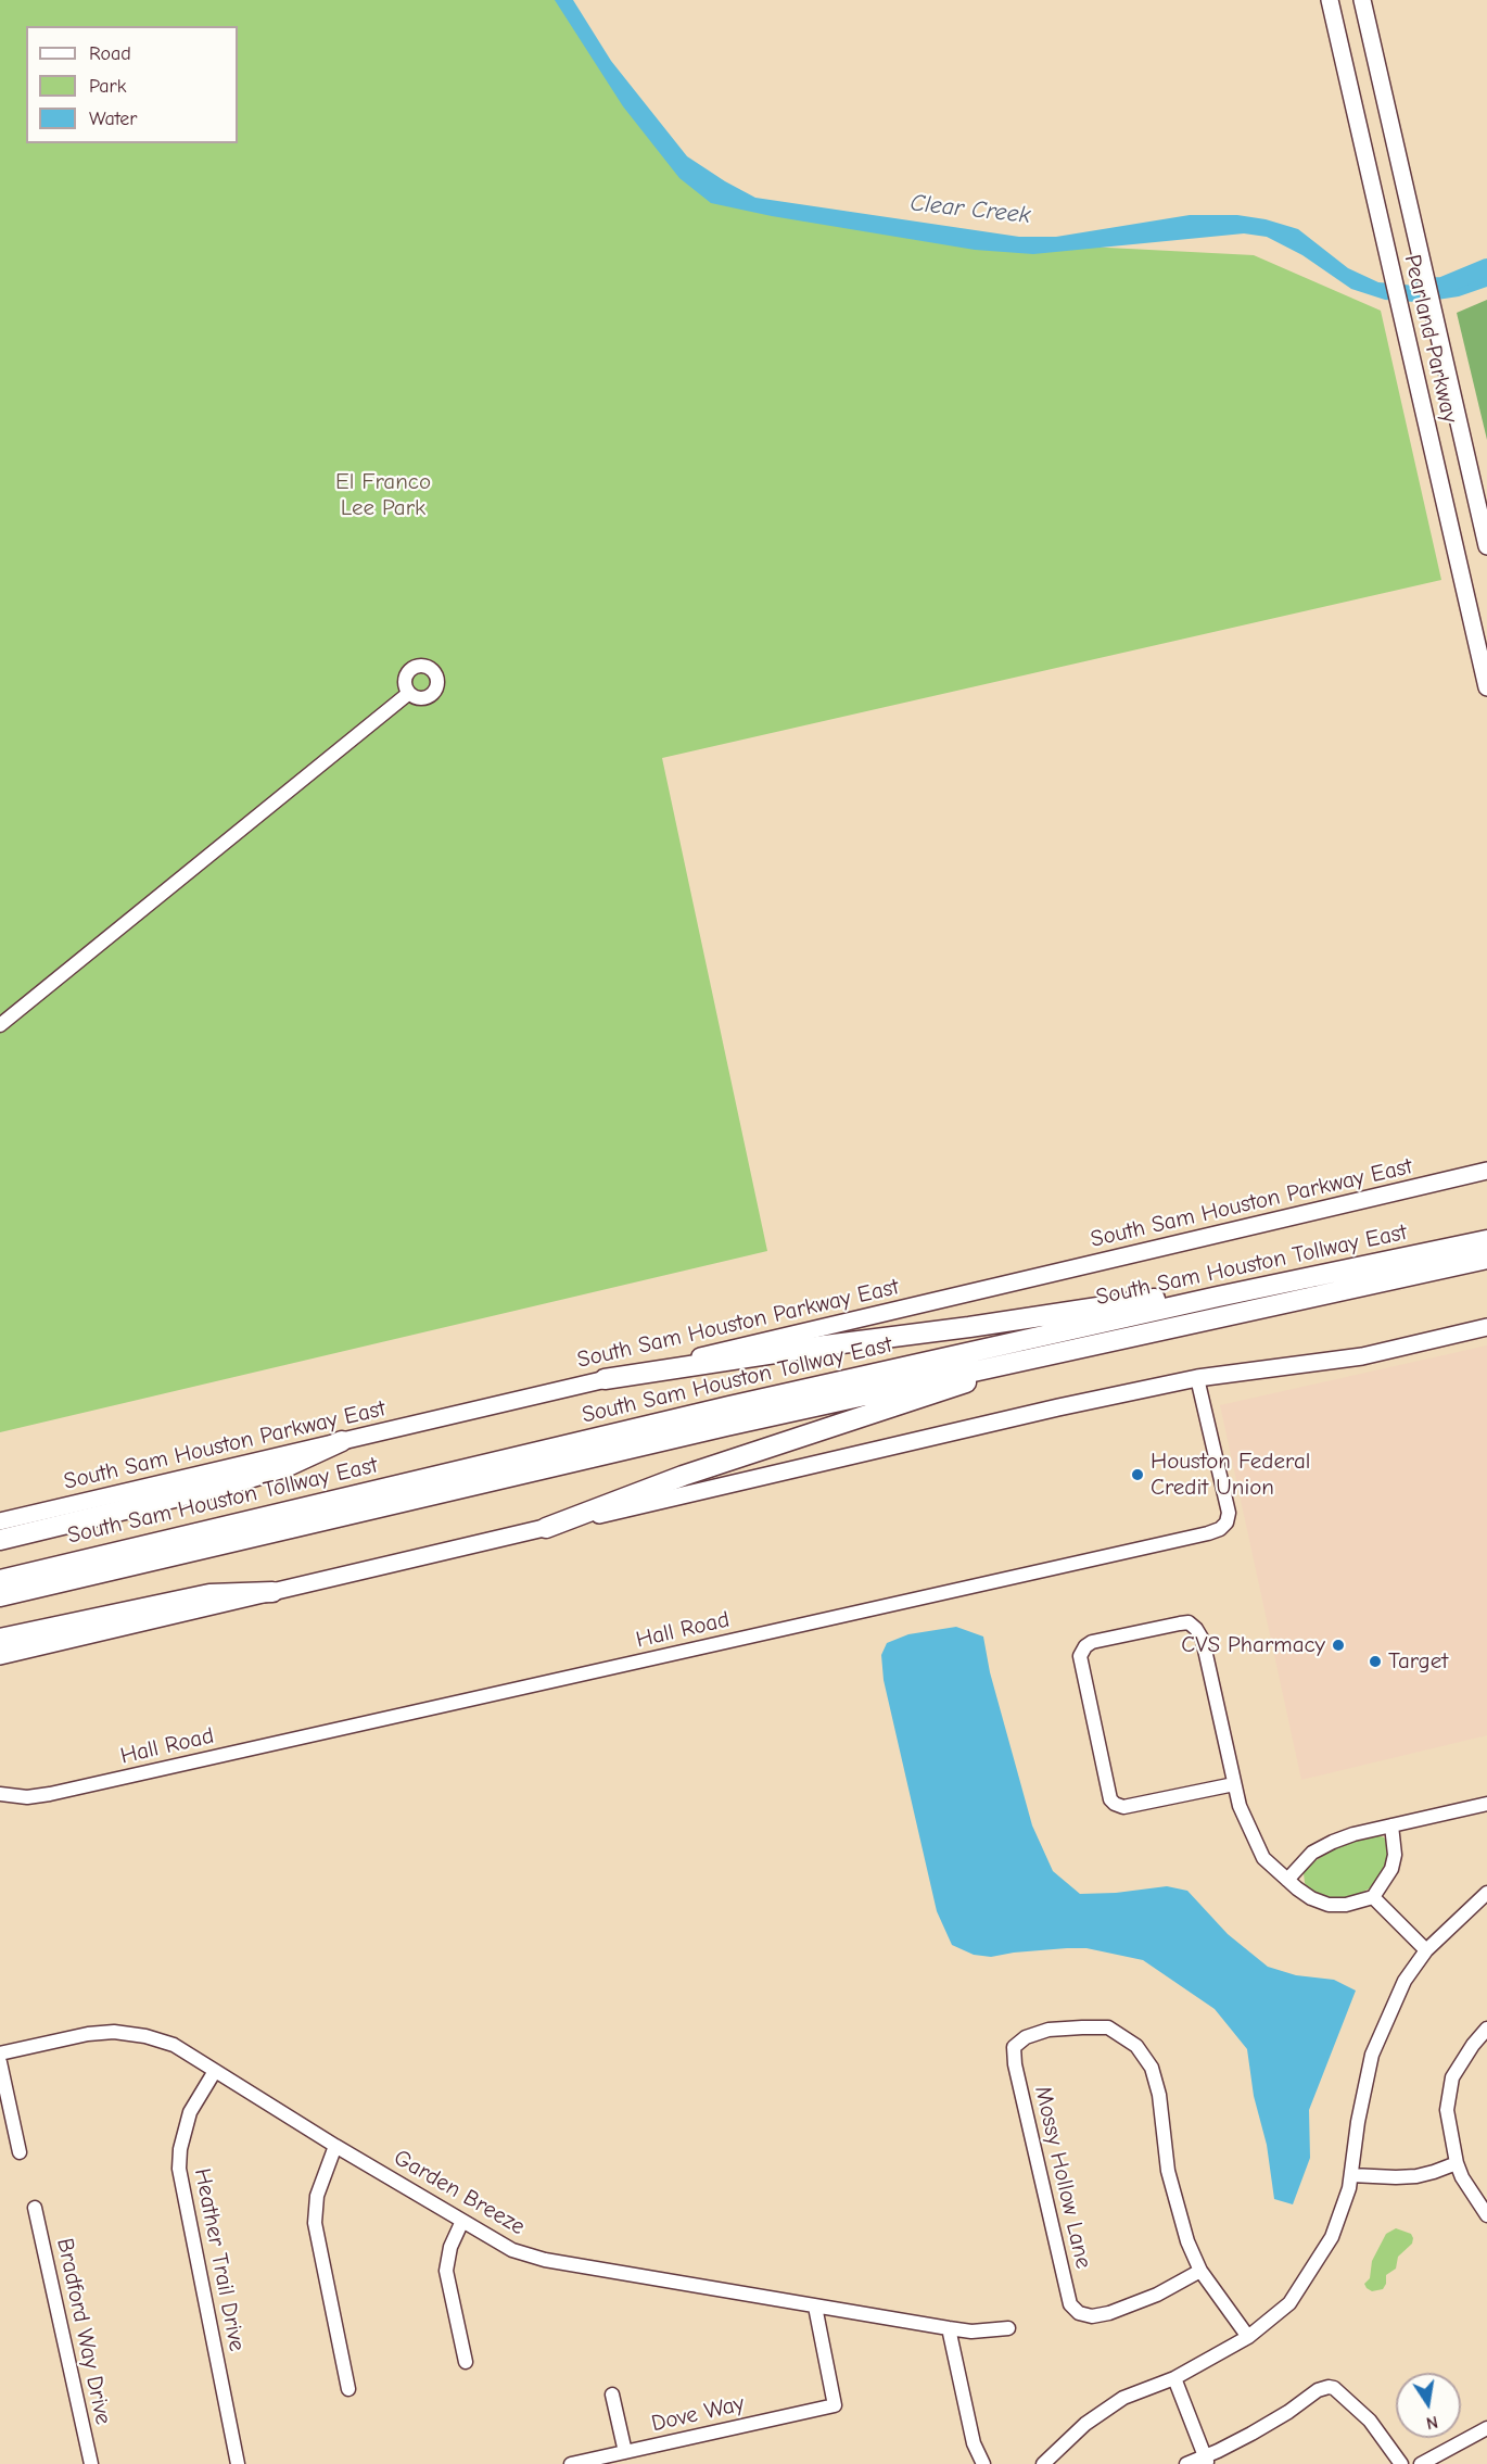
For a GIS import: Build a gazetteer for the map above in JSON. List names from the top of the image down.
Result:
{
  "streets": {
    "highway": ["South Sam Houston Tollway East"],
    "main road": ["Pearland Parkway", "South Sam Houston Parkway East"],
    "street": [
      "Hall Road",
      "Mossy Hollow Lane",
      "Garden Breeze",
      "Heather Trail Drive",
      "Bradford Way Drive",
      "Dove Way"
    ]
  },
  "crossings": [
    ["Garden Breeze", "Heather Trail Drive"],
    ["Garden Breeze", "Dove Way"]
  ],
  "water": ["Clear Creek"],
  "parks": ["El Franco Lee Park"],
  "places": ["Houston Federal Credit Union", "CVS Pharmacy", "Target"],
  "legend": ["Road", "Park", "Water"],
  "north": "bottom"
}
